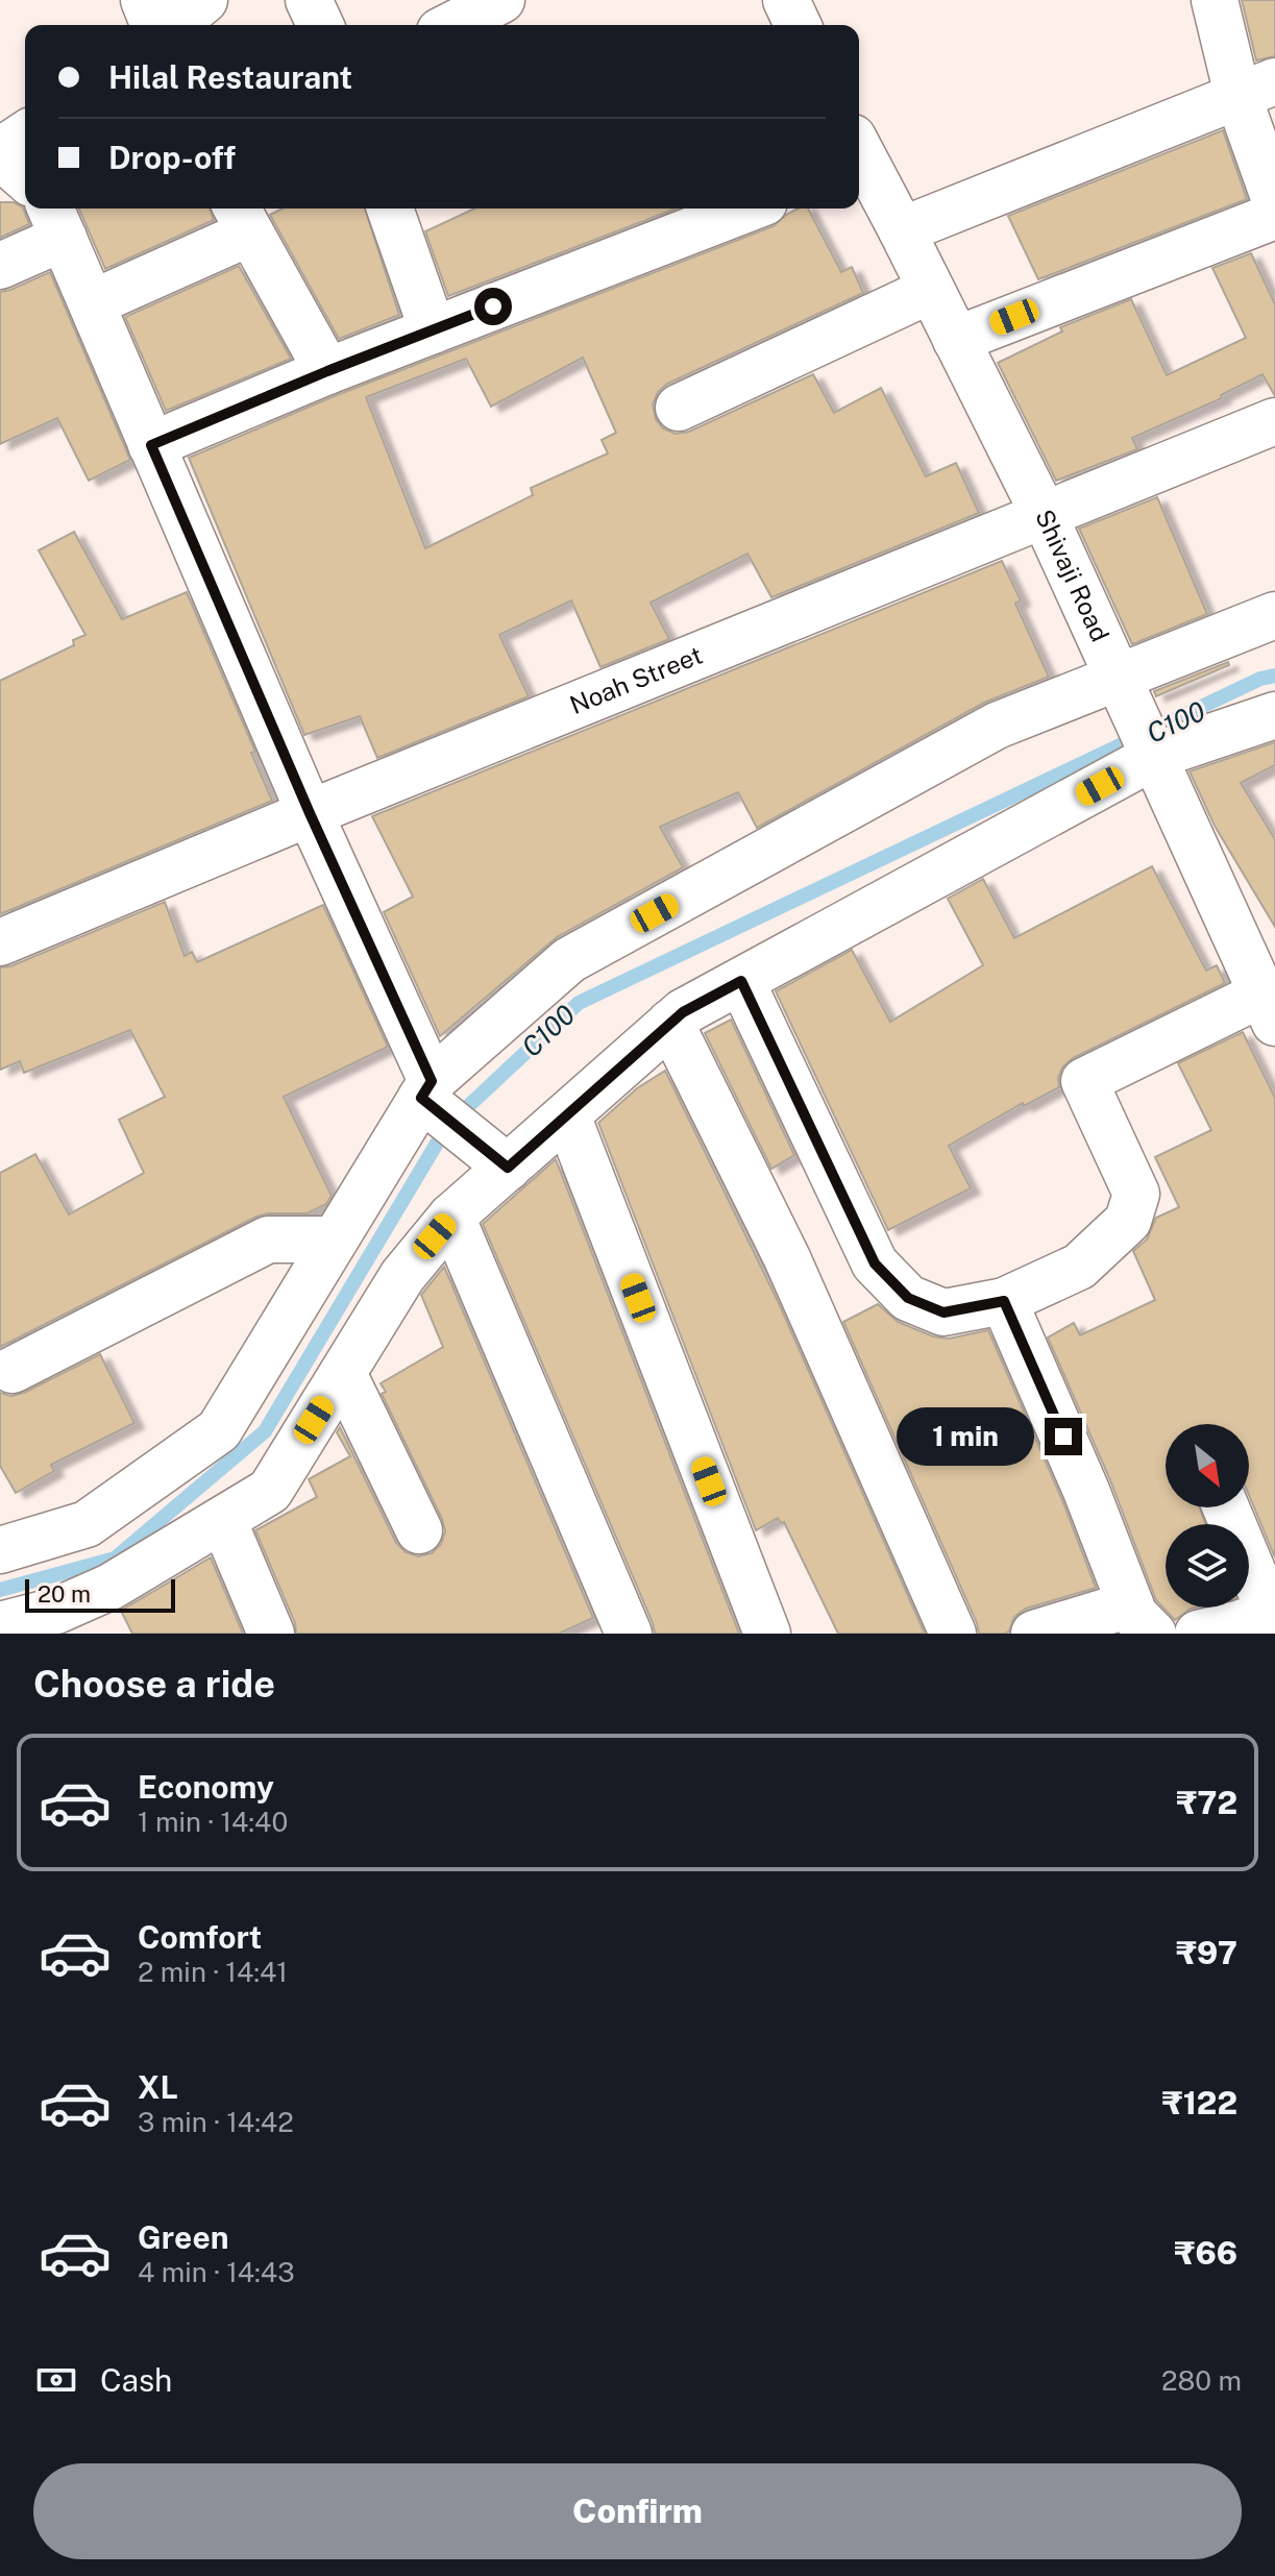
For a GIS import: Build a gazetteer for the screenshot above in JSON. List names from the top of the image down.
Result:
{
  "streets": {
    "street": ["Shivaji Road", "Noah Street"]
  },
  "crossings": [
    ["Shivaji Road", "Noah Street"]
  ],
  "water": ["C100"],
  "scale_bar": "20 m",
  "north": "bottom right",
  "page": {
    "banner": ["Hilal Restaurant", "Drop-off"],
    "bubble": "1 min",
    "scale": "20 m",
    "heading": "Choose a ride",
    "list": [
      {
        "name": "Economy",
        "note": "1 min · 14:40",
        "value": "₹72"
      },
      {
        "name": "Comfort",
        "note": "2 min · 14:41",
        "value": "₹97"
      },
      {
        "name": "XL",
        "note": "3 min · 14:42",
        "value": "₹122"
      },
      {
        "name": "Green",
        "note": "4 min · 14:43",
        "value": "₹66"
      }
    ],
    "pay": ["Cash", "280 m"],
    "buttons": "Confirm"
  }
}
